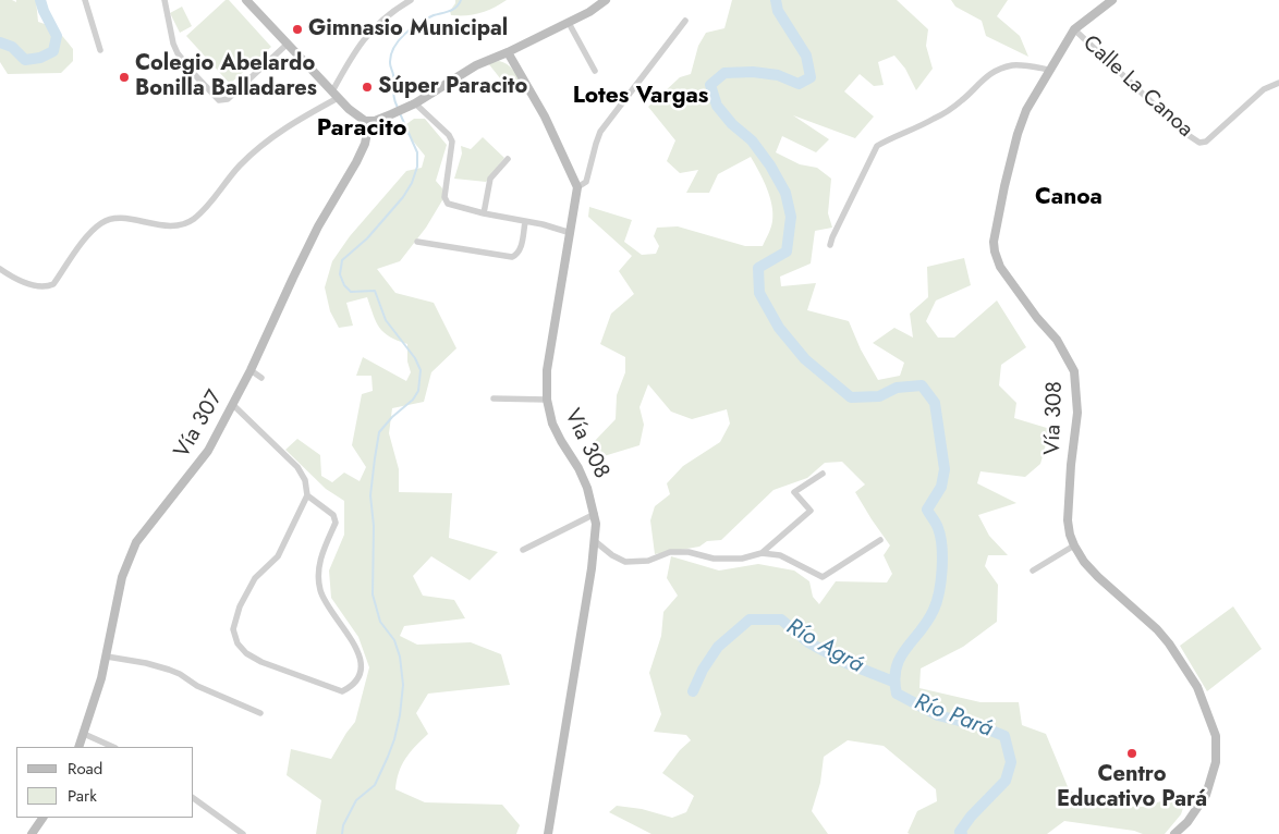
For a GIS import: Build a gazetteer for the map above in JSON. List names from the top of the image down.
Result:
{
  "streets": {
    "street": ["Calle La Canoa", "Vía 308", "Vía 307"]
  },
  "crossings": [
    ["Calle La Canoa", "Vía 308"]
  ],
  "districts": ["Lotes Vargas", "Paracito", "Canoa"],
  "water": ["Río Agrá", "Río Pará"],
  "places": [
    "Gimnasio Municipal",
    "Colegio Abelardo Bonilla Balladares",
    "Súper Paracito",
    "Centro Educativo Pará"
  ],
  "legend": ["Road", "Park"]
}
